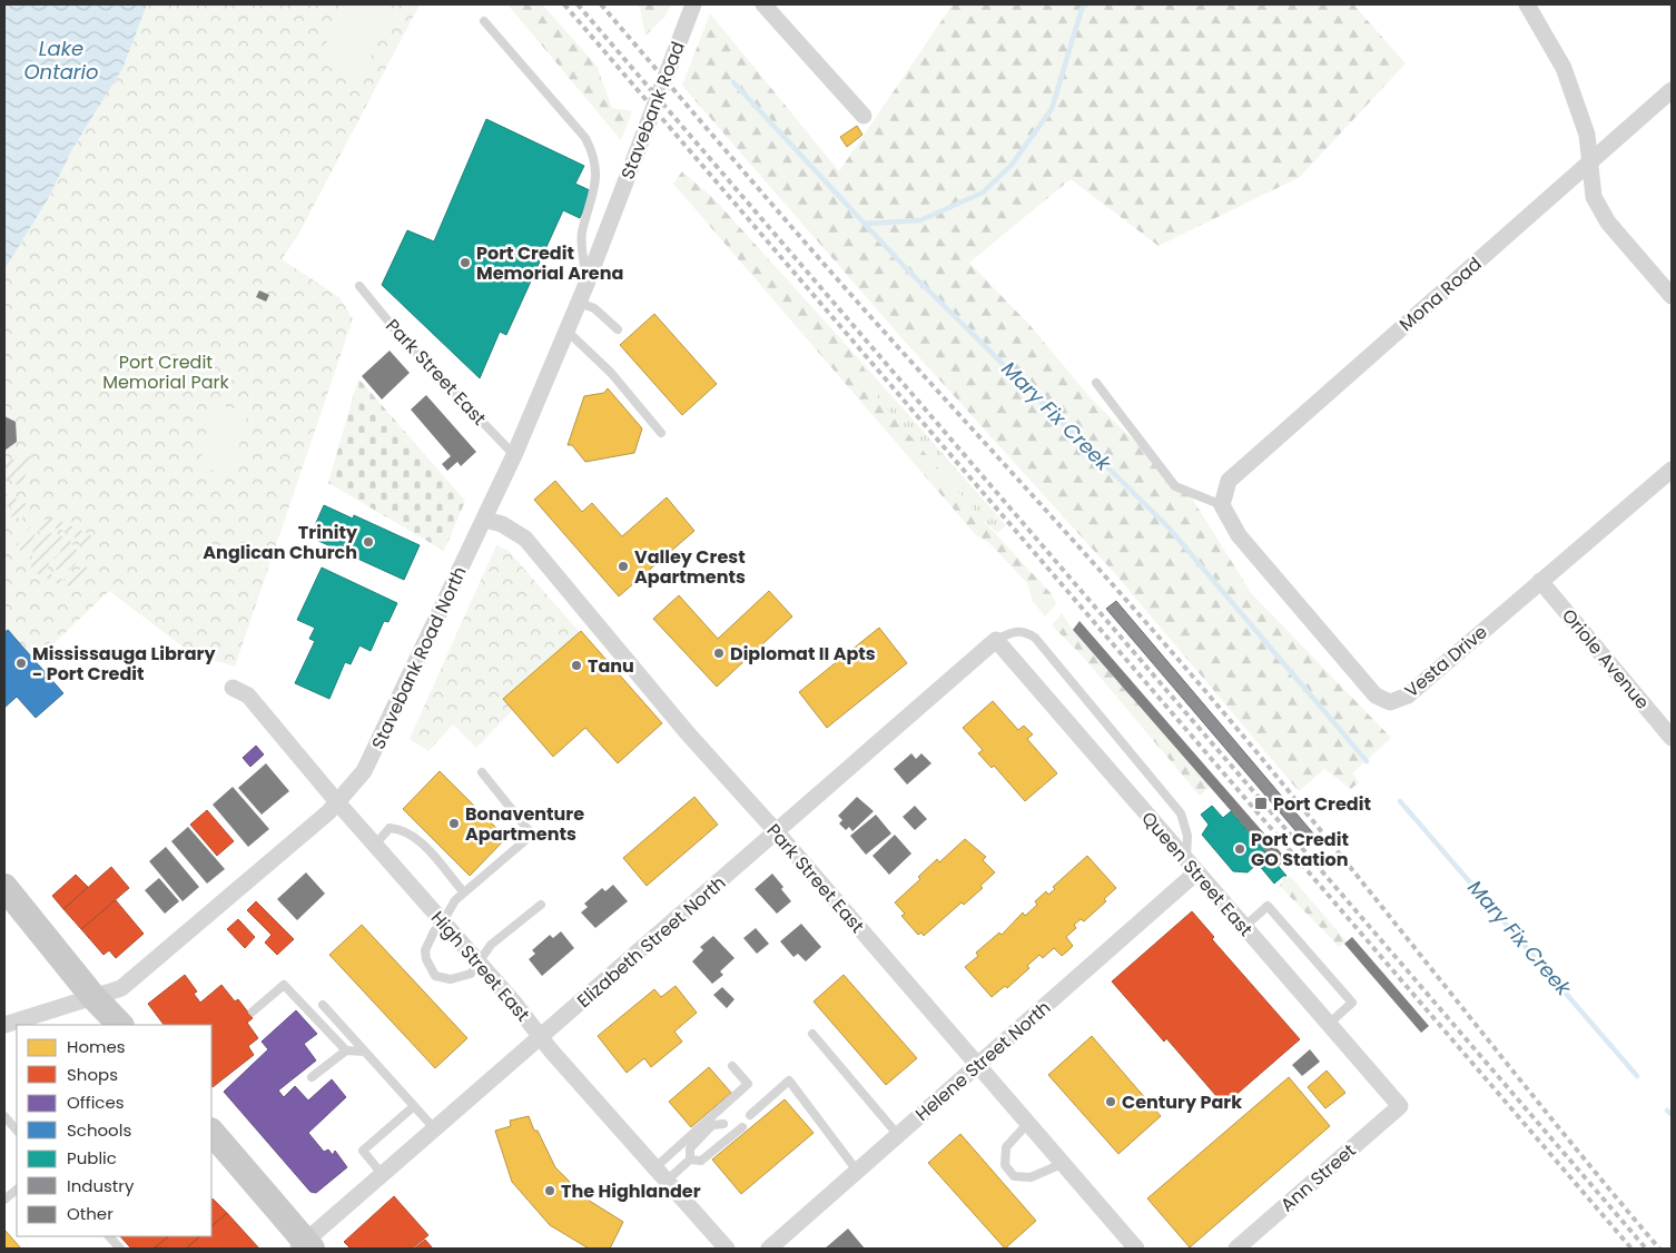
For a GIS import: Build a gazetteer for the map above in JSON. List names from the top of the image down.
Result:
{
  "streets": {
    "street": [
      "Stavebank Road",
      "Mona Road",
      "Park Street East",
      "Stavebank Road North",
      "Oriole Avenue",
      "Vesta Drive",
      "Queen Street East",
      "Elizabeth Street North",
      "High Street East",
      "Helene Street North",
      "Ann Street"
    ]
  },
  "crossings": [
    ["Stavebank Road", "Stavebank Road North"],
    ["Mona Road", "Vesta Drive"],
    ["Park Street East", "Stavebank Road North"],
    ["Park Street East", "Elizabeth Street North"],
    ["Park Street East", "Helene Street North"],
    ["Stavebank Road North", "High Street East"],
    ["Oriole Avenue", "Vesta Drive"],
    ["Queen Street East", "Elizabeth Street North"],
    ["Queen Street East", "Helene Street North"],
    ["Queen Street East", "Ann Street"],
    ["Elizabeth Street North", "High Street East"]
  ],
  "water": ["Lake Ontario", "Mary Fix Creek"],
  "parks": ["Port Credit Memorial Park"],
  "places": {
    "other": [
      "Port Credit Memorial Arena",
      "Trinity Anglican Church",
      "Valley Crest Apartments",
      "Diplomat II Apts",
      "Mississauga Library - Port Credit",
      "Tanu",
      "Bonaventure Apartments",
      "Port Credit GO Station",
      "Century Park",
      "The Highlander"
    ],
    "transit": ["Port Credit"]
  },
  "legend": [
    "Homes",
    "Shops",
    "Offices",
    "Schools",
    "Public",
    "Industry",
    "Other"
  ]
}
